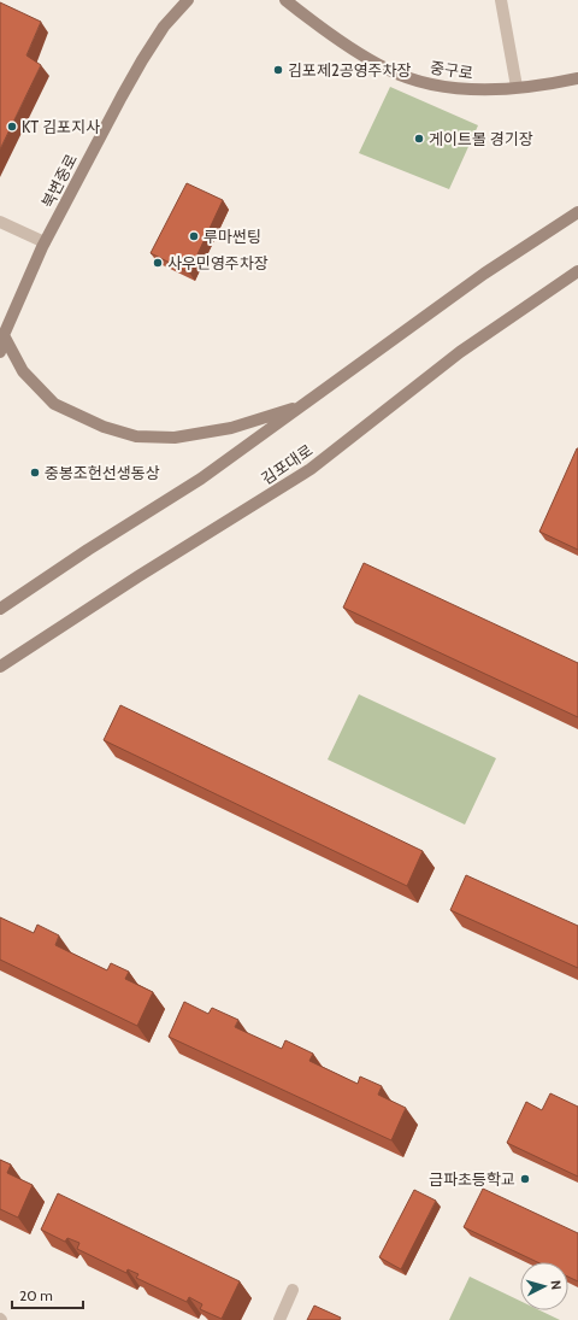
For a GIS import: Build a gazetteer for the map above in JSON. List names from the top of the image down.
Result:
{
  "streets": {
    "main road": ["중구로", "북변중로", "김포대로"]
  },
  "places": [
    "김포제2공영주차장",
    "KT 김포지사",
    "게이트볼 경기장",
    "루마썬팅",
    "사우민영주차장",
    "중봉조헌선생동상",
    "금파초등학교"
  ],
  "scale_bar": "20 m",
  "north": "right"
}
